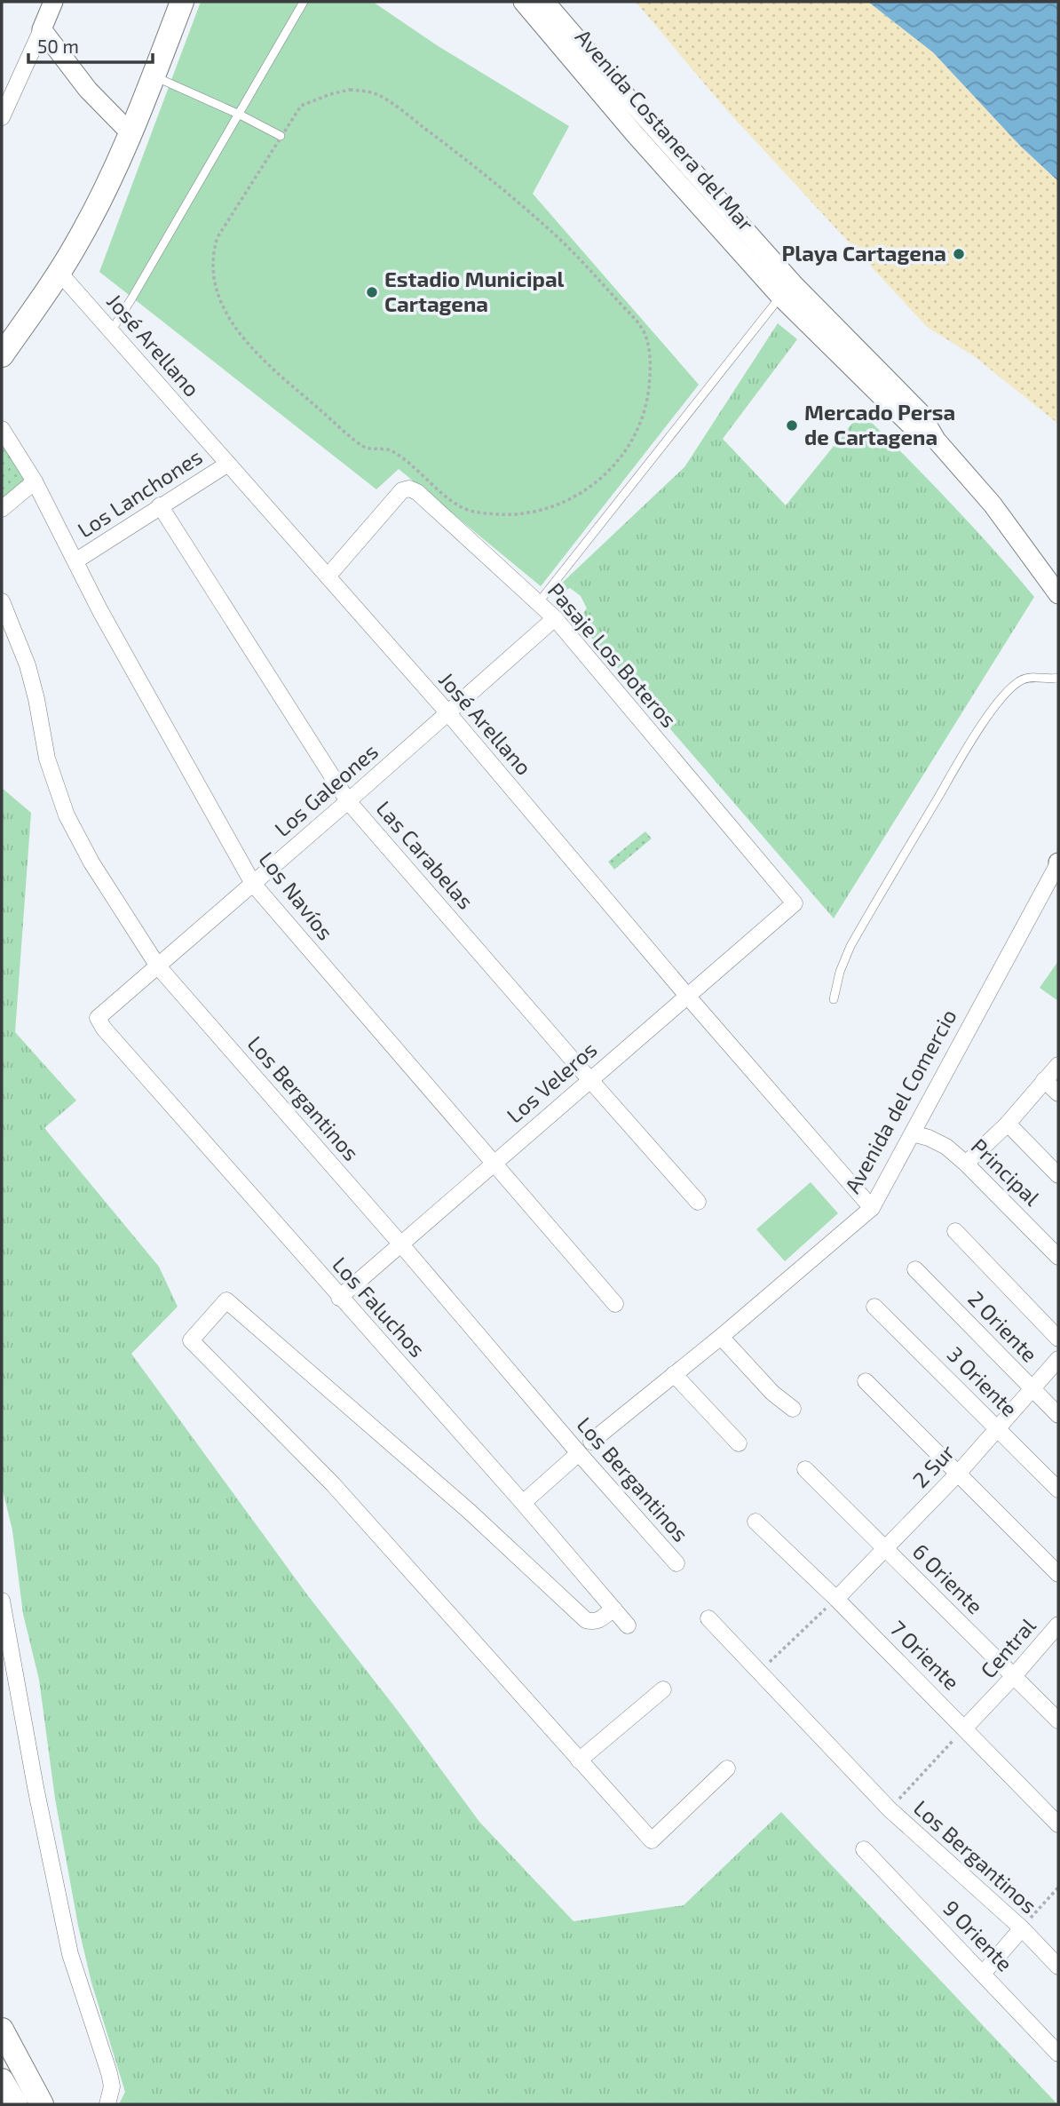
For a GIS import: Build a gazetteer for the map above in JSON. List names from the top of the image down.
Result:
{
  "streets": {
    "street": [
      "Avenida Costanera del Mar",
      "José Arellano",
      "Los Lanchones",
      "Pasaje Los Boteros",
      "Los Galeones",
      "Las Carabelas",
      "Los Navíos",
      "Los Veleros",
      "Los Bergantinos",
      "Avenida del Comercio",
      "Principal",
      "Los Faluchos",
      "2 Oriente",
      "3 Oriente",
      "2 Sur",
      "6 Oriente",
      "Central",
      "7 Oriente",
      "9 Oriente"
    ]
  },
  "crossings": [
    ["José Arellano", "Los Lanchones"],
    ["José Arellano", "Pasaje Los Boteros"],
    ["José Arellano", "Los Galeones"],
    ["José Arellano", "Los Veleros"],
    ["José Arellano", "Avenida del Comercio"],
    ["Los Lanchones", "Las Carabelas"],
    ["Los Lanchones", "Los Navíos"],
    ["Pasaje Los Boteros", "Los Galeones"],
    ["Pasaje Los Boteros", "Los Veleros"],
    ["Los Galeones", "Las Carabelas"],
    ["Los Galeones", "Los Navíos"],
    ["Los Galeones", "Los Bergantinos"],
    ["Los Galeones", "Los Faluchos"],
    ["Las Carabelas", "Los Veleros"],
    ["Los Navíos", "Los Veleros"],
    ["Los Veleros", "Los Bergantinos"],
    ["Los Veleros", "Los Faluchos"],
    ["Avenida del Comercio", "Principal"],
    ["2 Oriente", "2 Sur"],
    ["3 Oriente", "2 Sur"],
    ["2 Sur", "6 Oriente"],
    ["2 Sur", "7 Oriente"],
    ["6 Oriente", "Central"],
    ["Central", "7 Oriente"]
  ],
  "places": ["Playa Cartagena", "Estadio Municipal Cartagena", "Mercado Persa de Cartagena"],
  "scale_bar": "50 m"
}
